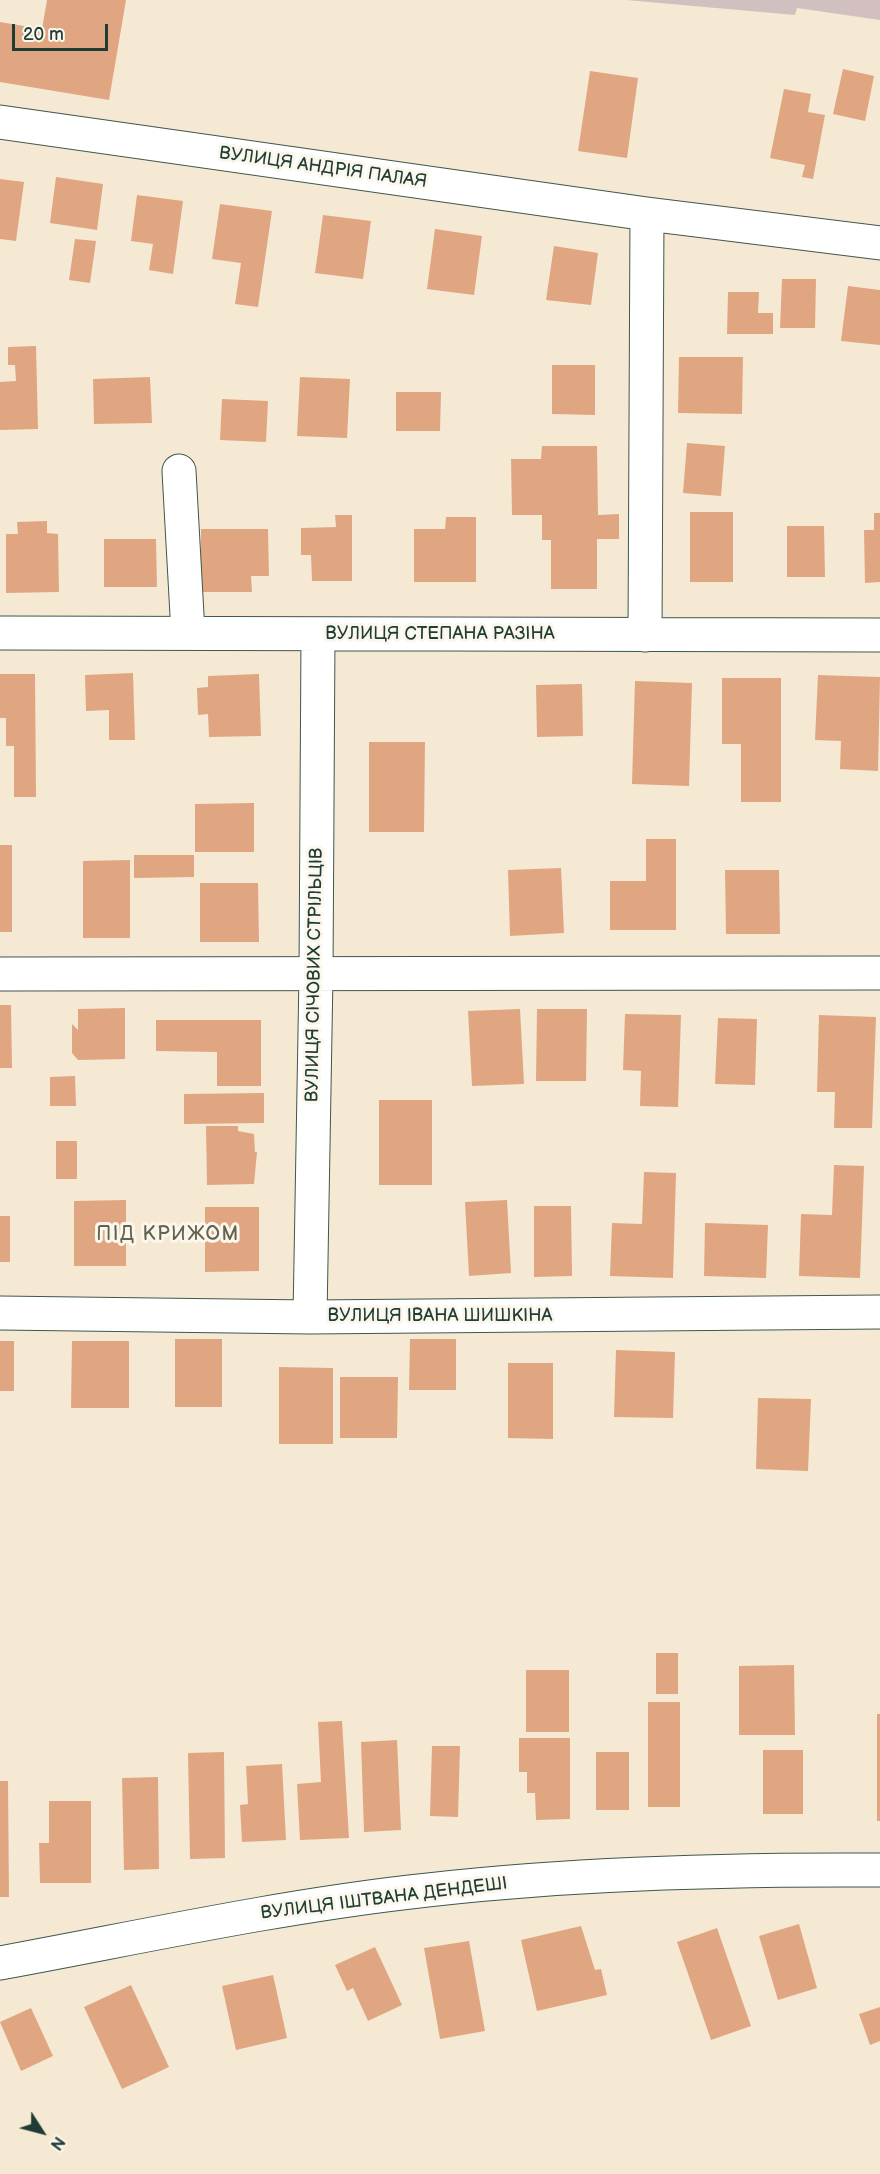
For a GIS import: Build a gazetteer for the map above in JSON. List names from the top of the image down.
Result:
{
  "streets": {
    "street": [
      "ВУЛИЦЯ АНДРІЯ ПАЛАЯ",
      "ВУЛИЦЯ СТЕПАНА РАЗІНА",
      "ВУЛИЦЯ СІЧОВИХ СТРІЛЬЦІВ",
      "ВУЛИЦЯ ІВАНА ШИШКІНА",
      "ВУЛИЦЯ ІШТВАНА ДЕНДЕШІ"
    ]
  },
  "crossings": [
    ["ВУЛИЦЯ СТЕПАНА РАЗІНА", "ВУЛИЦЯ СІЧОВИХ СТРІЛЬЦІВ"],
    ["ВУЛИЦЯ СІЧОВИХ СТРІЛЬЦІВ", "ВУЛИЦЯ ІВАНА ШИШКІНА"]
  ],
  "districts": ["ПІД КРИЖОМ"],
  "scale_bar": "20 m",
  "north": "bottom right"
}
